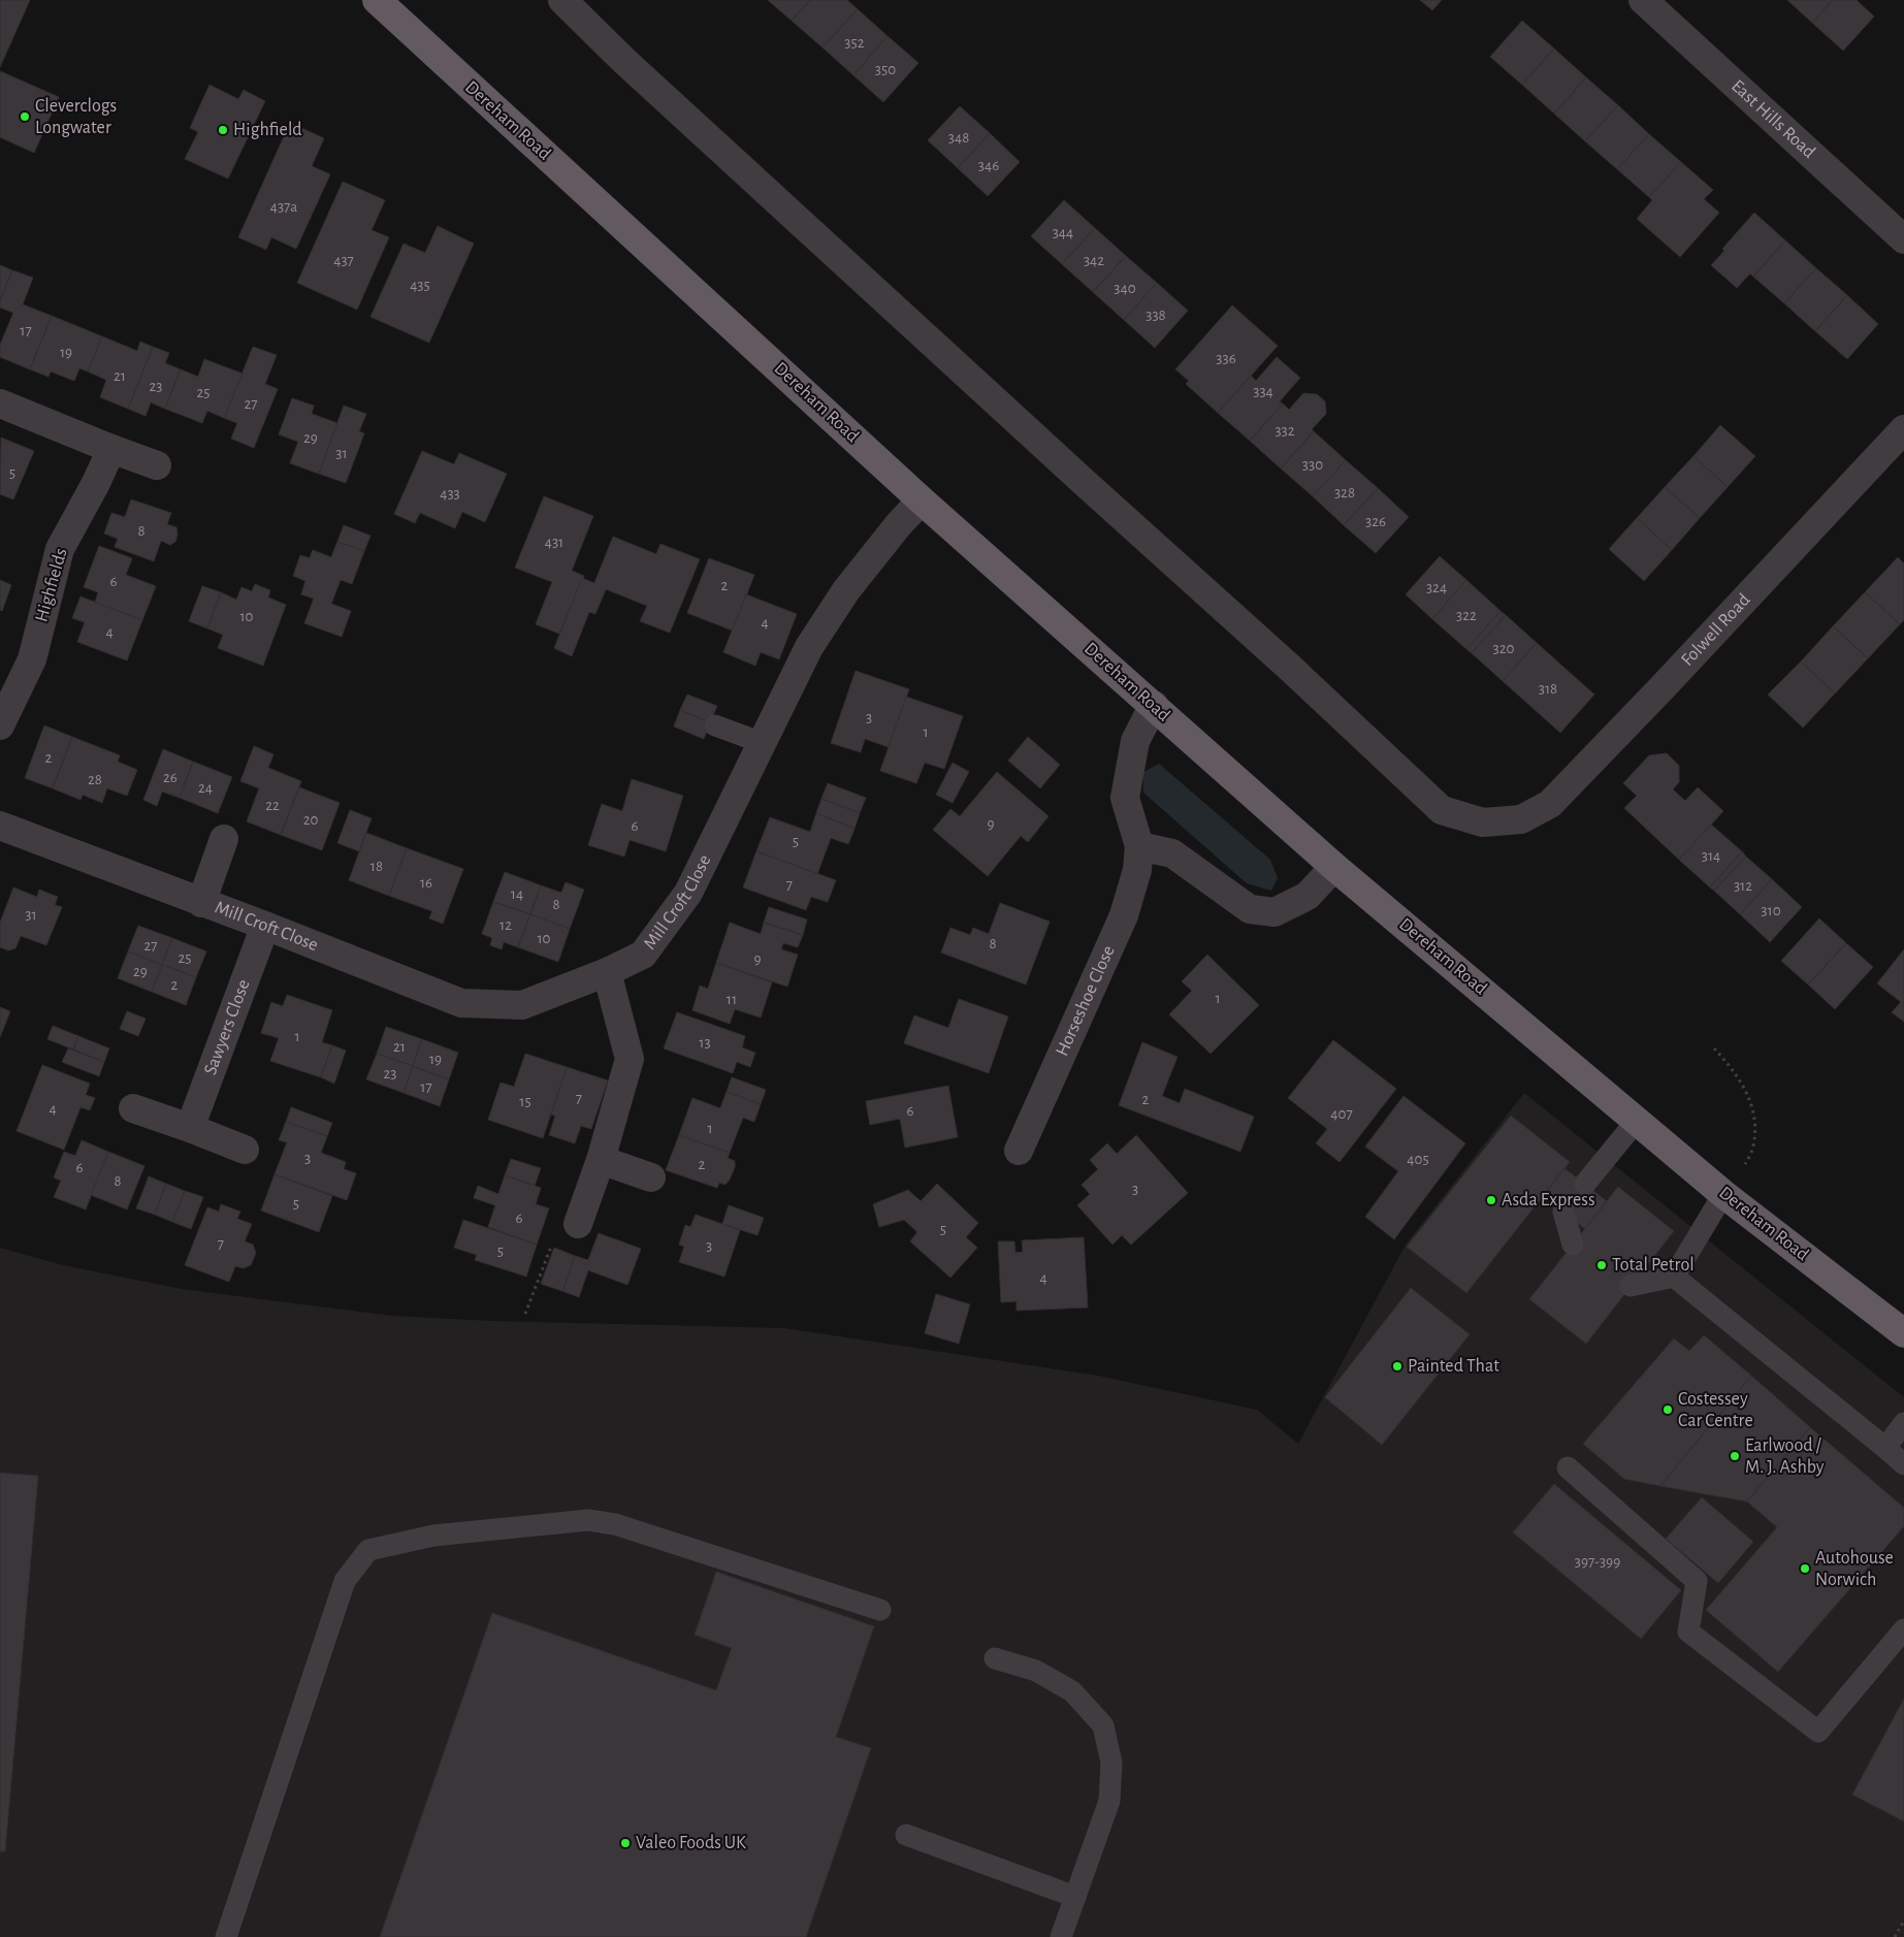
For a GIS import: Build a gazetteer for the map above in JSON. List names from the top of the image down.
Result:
{
  "streets": {
    "highway": ["Dereham Road"],
    "street": [
      "East Hills Road",
      "Highfields",
      "Folwell Road",
      "Mill Croft Close",
      "Horseshoe Close",
      "Sawyers Close"
    ]
  },
  "crossings": [
    ["Dereham Road", "Mill Croft Close"],
    ["Dereham Road", "Horseshoe Close"],
    ["Mill Croft Close", "Sawyers Close"]
  ],
  "places": [
    "Cleverclogs Longwater",
    "Highfield",
    "Asda Express",
    "Total Petrol",
    "Painted That",
    "Costessey Car Centre",
    "Earlwood / M. J. Ashby",
    "Autohouse Norwich",
    "Valeo Foods UK"
  ],
  "house_numbers": [
    "352",
    "350",
    "348",
    "346",
    "437a",
    "344",
    "437",
    "342",
    "435",
    "340",
    "338",
    "17",
    "19",
    "336",
    "21",
    "23",
    "334",
    "25",
    "27",
    "332",
    "29",
    "31",
    "330",
    "5",
    "328",
    "433",
    "326",
    "8",
    "431",
    "6",
    "2",
    "324",
    "322",
    "10",
    "4",
    "4",
    "320",
    "318",
    "3",
    "1",
    "2",
    "26",
    "28",
    "24",
    "22",
    "20",
    "9",
    "6",
    "5",
    "314",
    "18",
    "16",
    "7",
    "312",
    "14",
    "8",
    "310",
    "31",
    "12",
    "10",
    "8",
    "27",
    "25",
    "9",
    "29",
    "2",
    "1",
    "11",
    "1",
    "13",
    "21",
    "19",
    "23",
    "17",
    "7",
    "2",
    "15",
    "4",
    "6",
    "407",
    "1",
    "3",
    "405",
    "2",
    "6",
    "8",
    "3",
    "5",
    "6",
    "5",
    "7",
    "3",
    "5",
    "4",
    "397-399"
  ]
}
